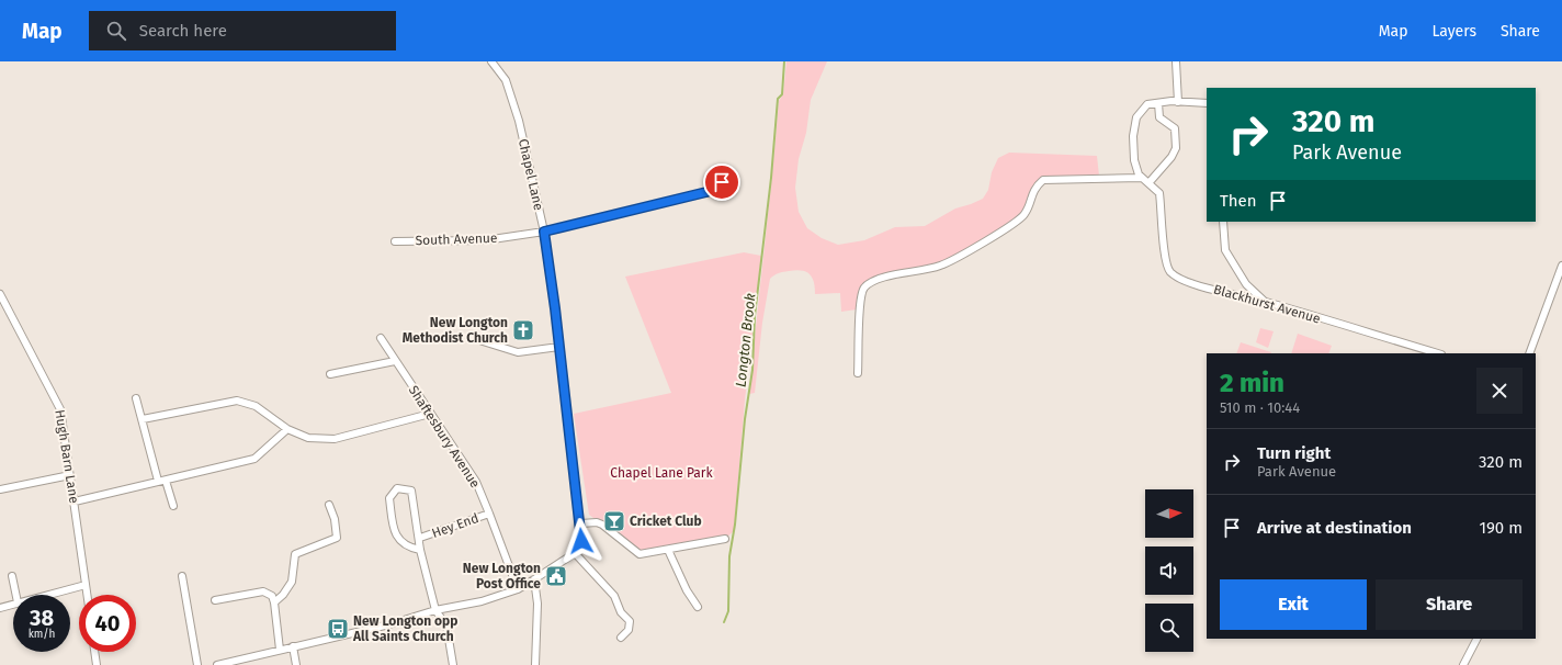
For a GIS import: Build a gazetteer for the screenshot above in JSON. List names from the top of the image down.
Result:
{
  "streets": {
    "street": [
      "Chapel Lane",
      "South Avenue",
      "Blackhurst Avenue",
      "Shaftesbury Avenue",
      "Hugh Barn Lane",
      "Hey End"
    ]
  },
  "crossings": [
    ["Chapel Lane", "South Avenue"],
    ["Shaftesbury Avenue", "Hey End"]
  ],
  "water": ["Longton Brook"],
  "parks": ["Chapel Lane Park"],
  "places": {
    "church": ["New Longton Methodist Church"],
    "bar": ["Cricket Club"],
    "public building": ["New Longton Post Office"],
    "bus stop": ["New Longton opp All Saints Church"]
  },
  "north": "right",
  "page": {
    "header": "Map",
    "search": "Search here",
    "nav": ["Map", "Layers", "Share"],
    "turn": ["320 m", "Park Avenue"],
    "then": "Then",
    "heading": ["2 min", "510 m · 10:44"],
    "list": [
      {
        "name": "Turn right",
        "note": "Park Avenue",
        "value": "320 m"
      },
      {
        "name": "Arrive at destination",
        "value": "190 m"
      }
    ],
    "buttons": ["Exit", "Share"],
    "speed": "38 km/h",
    "limit": "40"
  }
}
